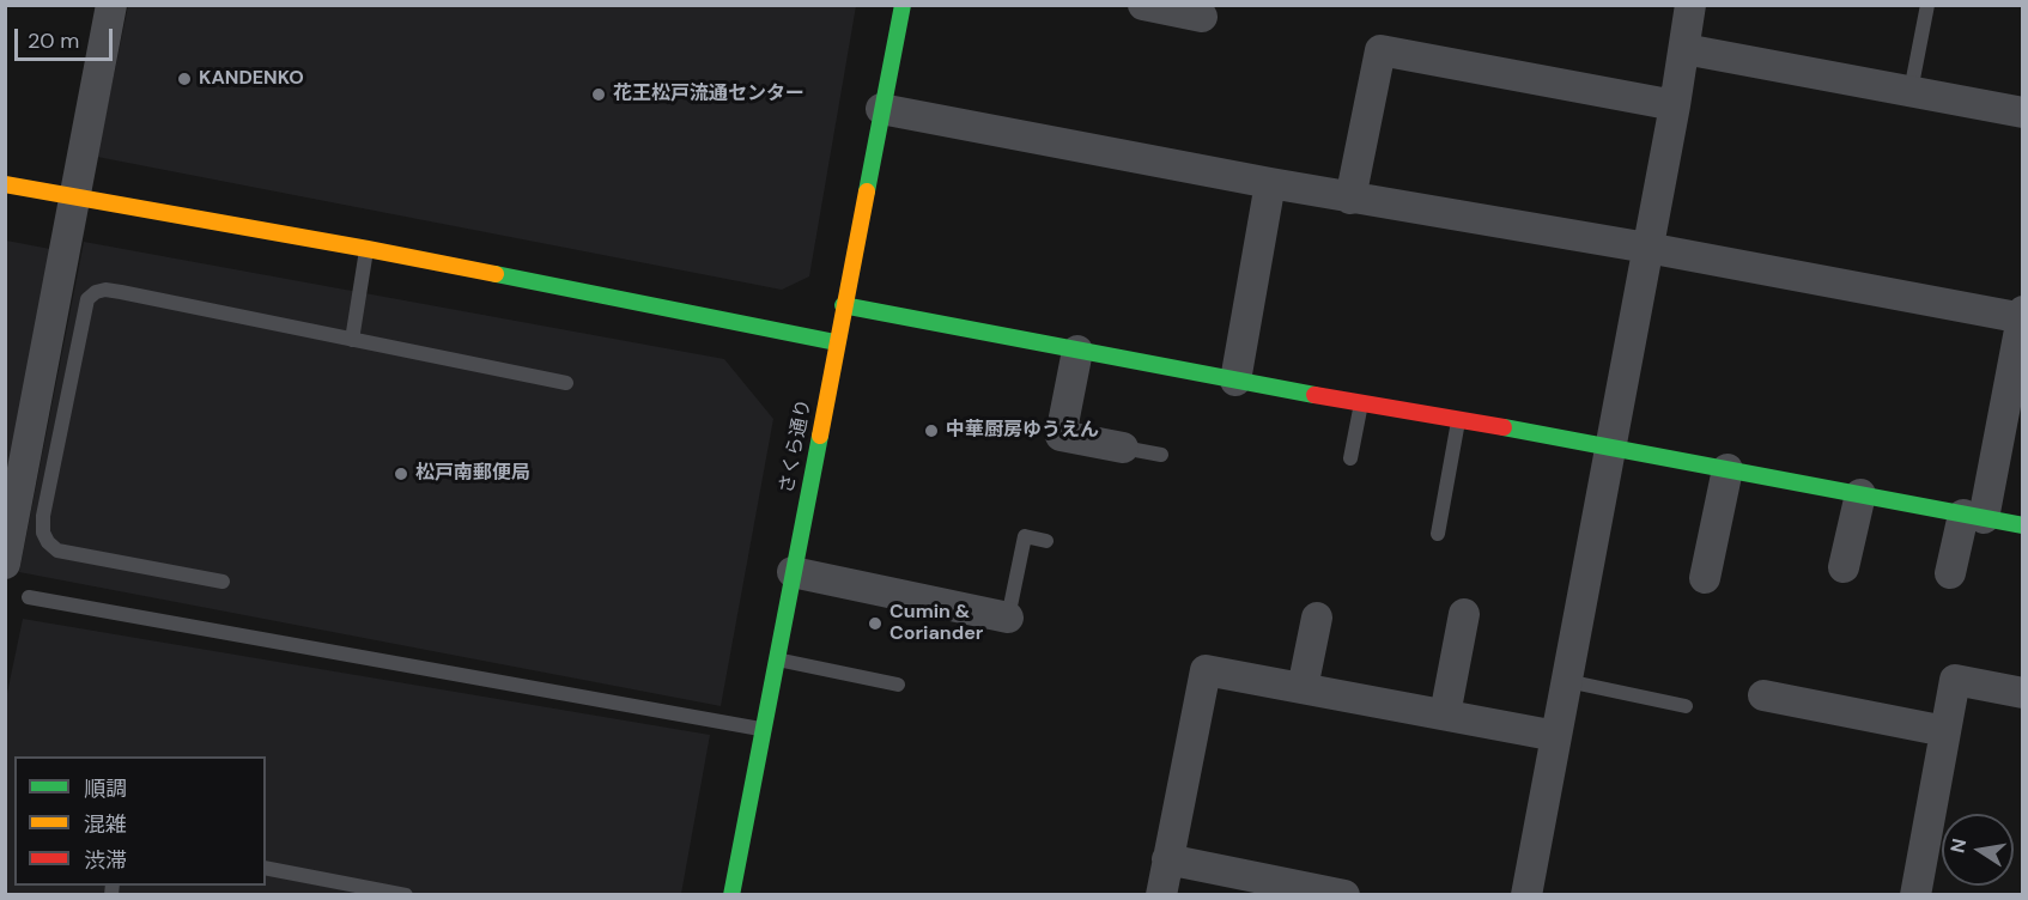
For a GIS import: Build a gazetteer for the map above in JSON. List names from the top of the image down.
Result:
{
  "streets": {
    "street": ["さくら通り"]
  },
  "places": [
    "KANDENKO",
    "花王松戸流通センター",
    "中華厨房ゆうえん",
    "松戸南郵便局",
    "Cumin & Coriander"
  ],
  "legend": ["順調", "混雑", "渋滞"],
  "scale_bar": "20 m",
  "north": "left"
}
